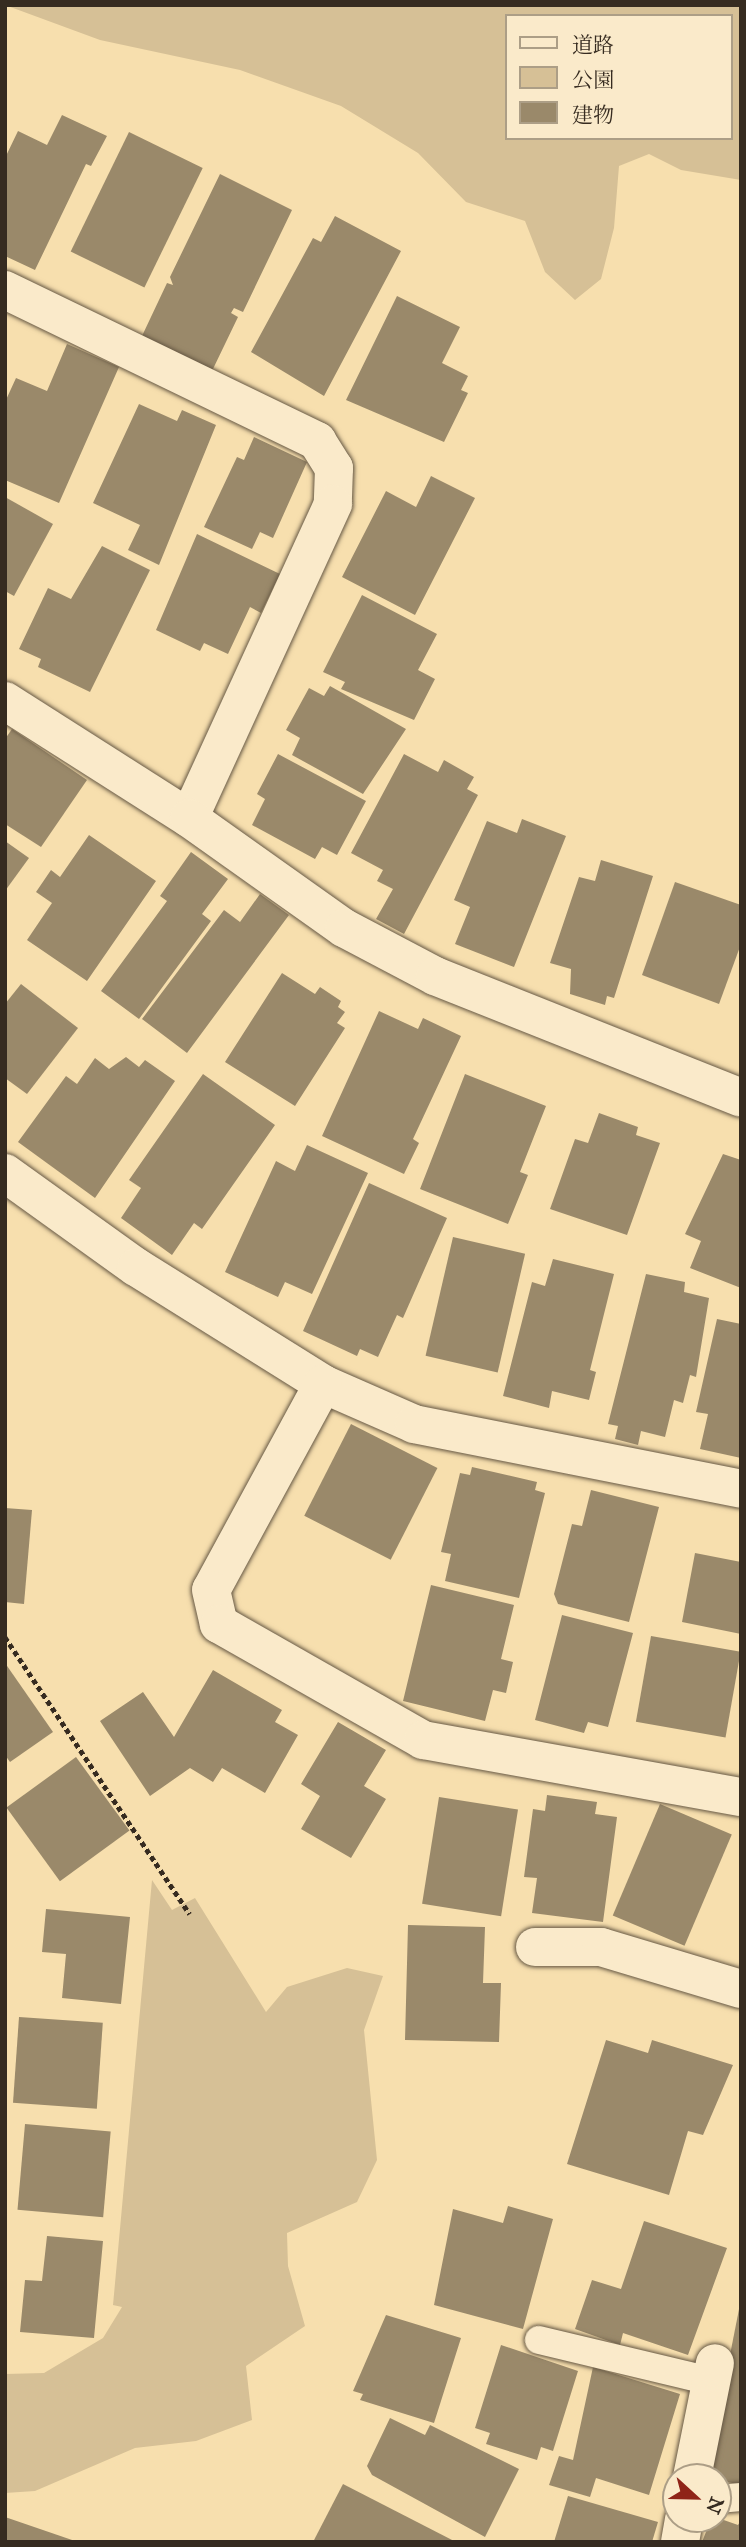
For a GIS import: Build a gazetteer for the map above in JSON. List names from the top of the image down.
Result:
{
  "legend": ["道路", "公園", "建物"],
  "north": "right"
}
